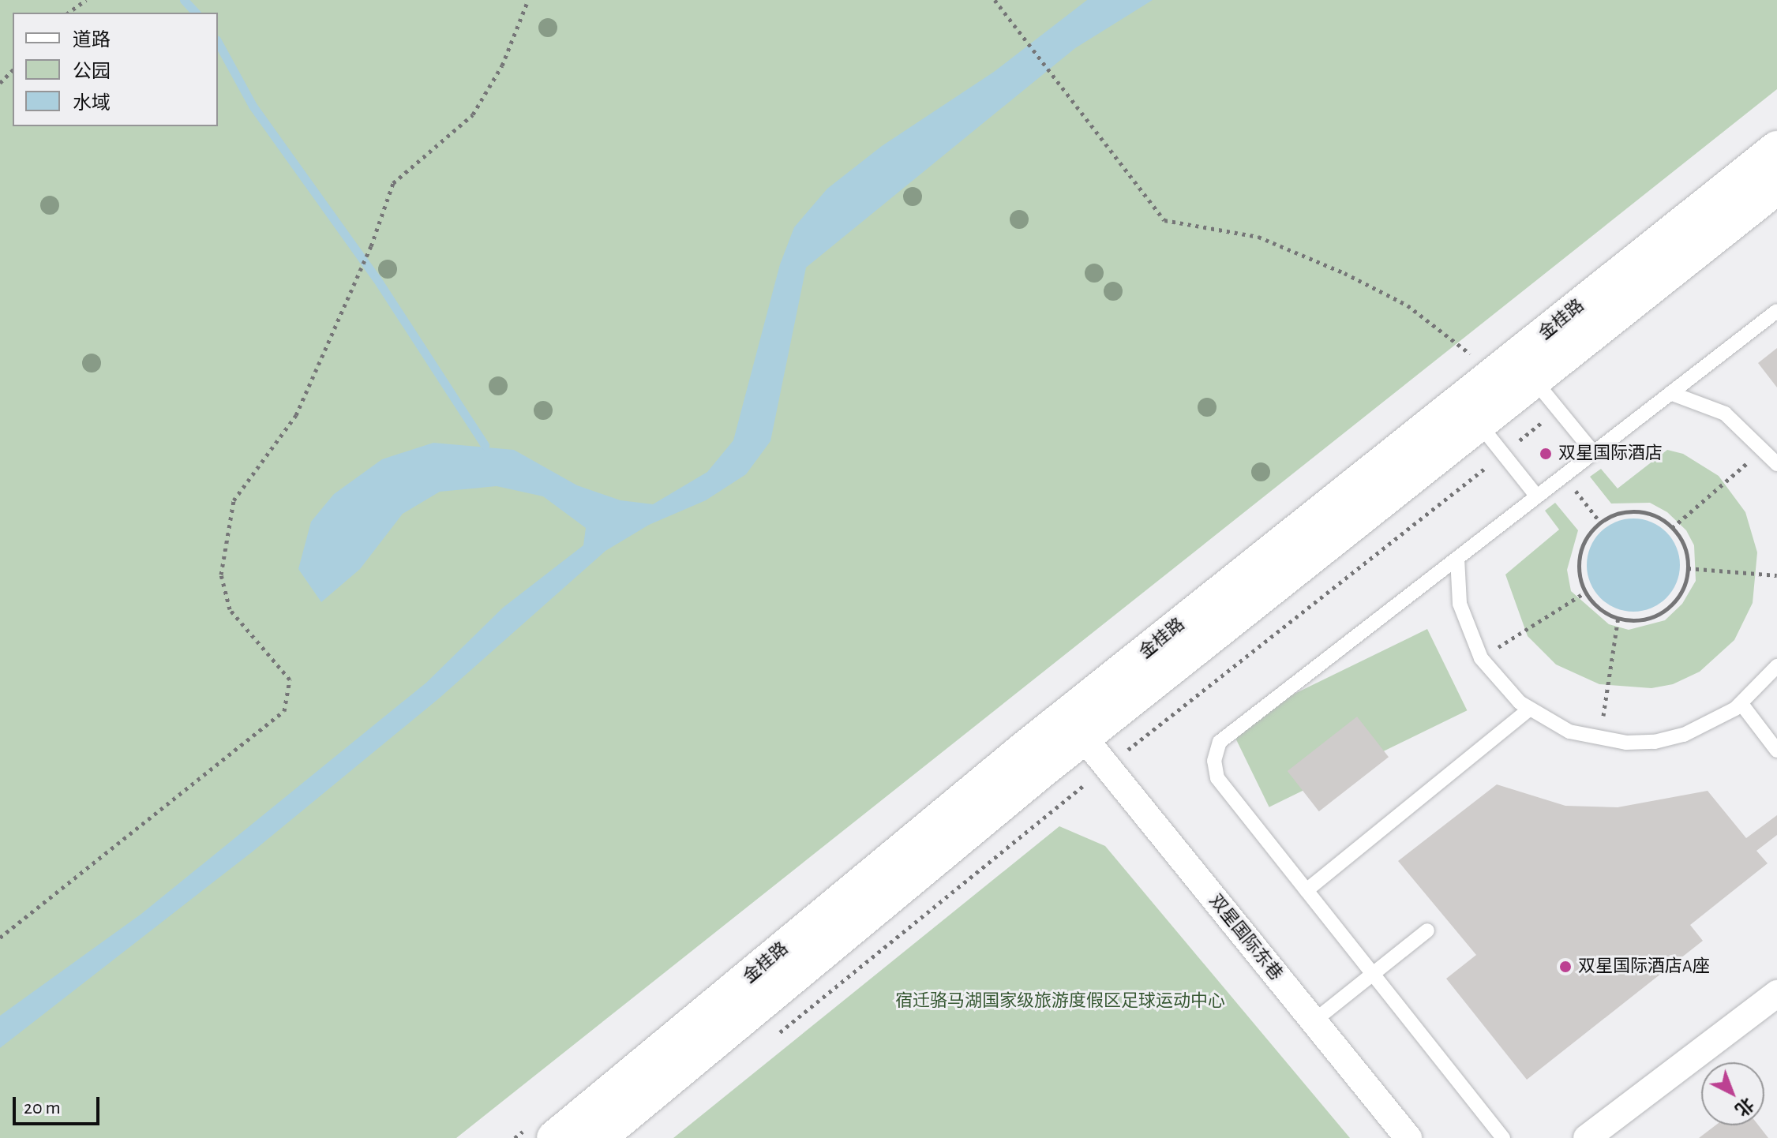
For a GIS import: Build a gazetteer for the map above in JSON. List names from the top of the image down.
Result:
{
  "streets": {
    "street": ["金桂路", "双星国际东巷"]
  },
  "crossings": [
    ["金桂路", "双星国际东巷"]
  ],
  "parks": ["宿迁骆马湖国家级旅游度假区足球运动中心"],
  "places": ["双星国际酒店", "双星国际酒店A座"],
  "legend": ["道路", "公园", "水域"],
  "scale_bar": "20 m",
  "north": "bottom right"
}
